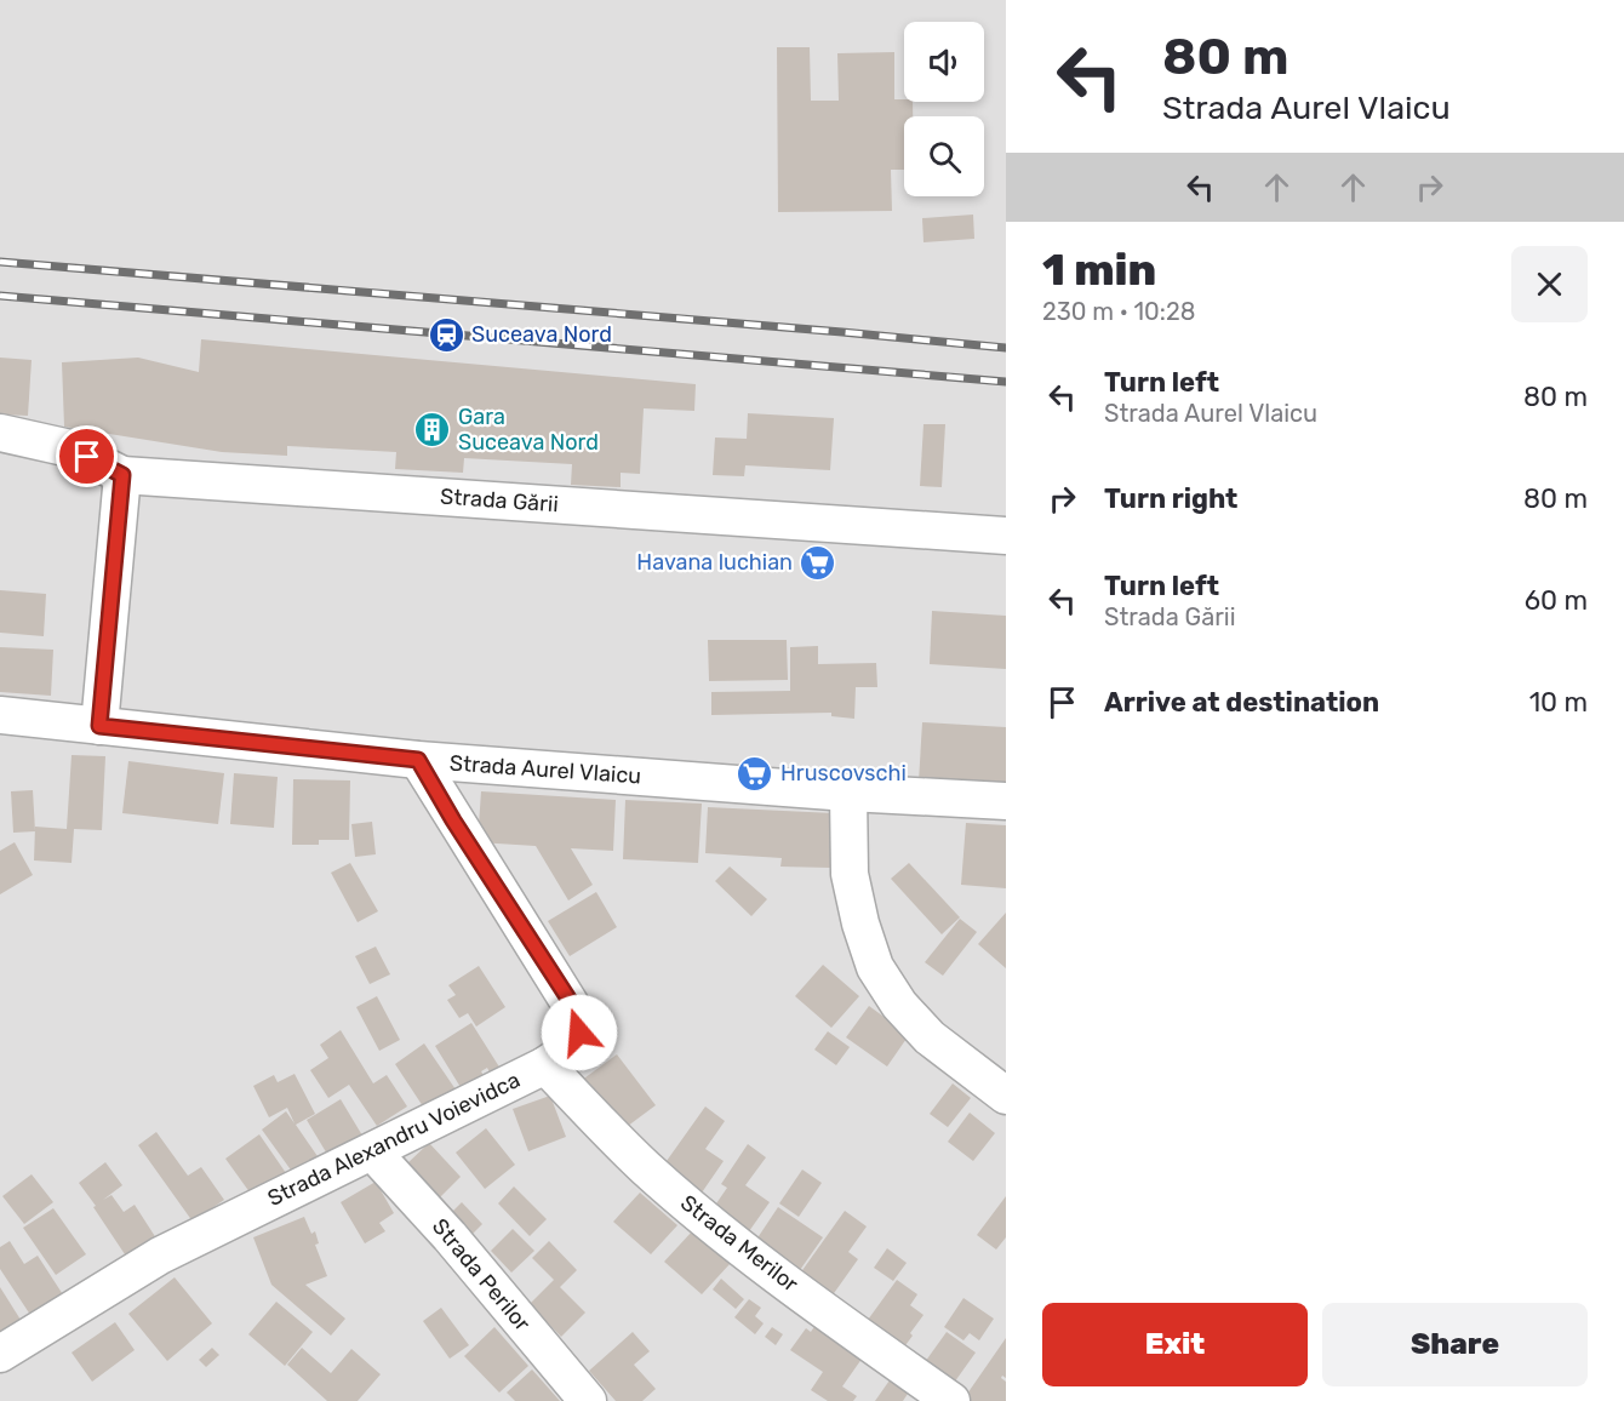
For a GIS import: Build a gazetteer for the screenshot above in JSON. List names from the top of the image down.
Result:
{
  "streets": {
    "street": [
      "Strada Gării",
      "Strada Aurel Vlaicu",
      "Strada Alexandru Voievidca",
      "Strada Merilor",
      "Strada Perilor"
    ]
  },
  "crossings": [
    ["Strada Aurel Vlaicu", "Strada Alexandru Voievidca"],
    ["Strada Alexandru Voievidca", "Strada Merilor"],
    ["Strada Alexandru Voievidca", "Strada Perilor"]
  ],
  "places": {
    "station": ["Suceava Nord"],
    "building": ["Gara Suceava Nord"],
    "supermarket": ["Havana luchian", "Hruscovschi"]
  },
  "page": {
    "turn": ["80 m", "Strada Aurel Vlaicu"],
    "heading": ["1 min", "230 m · 10:28"],
    "list": [
      {
        "name": "Turn left",
        "note": "Strada Aurel Vlaicu",
        "value": "80 m"
      },
      {
        "name": "Turn right",
        "value": "80 m"
      },
      {
        "name": "Turn left",
        "note": "Strada Gării",
        "value": "60 m"
      },
      {
        "name": "Arrive at destination",
        "value": "10 m"
      }
    ],
    "buttons": ["Exit", "Share"]
  }
}
